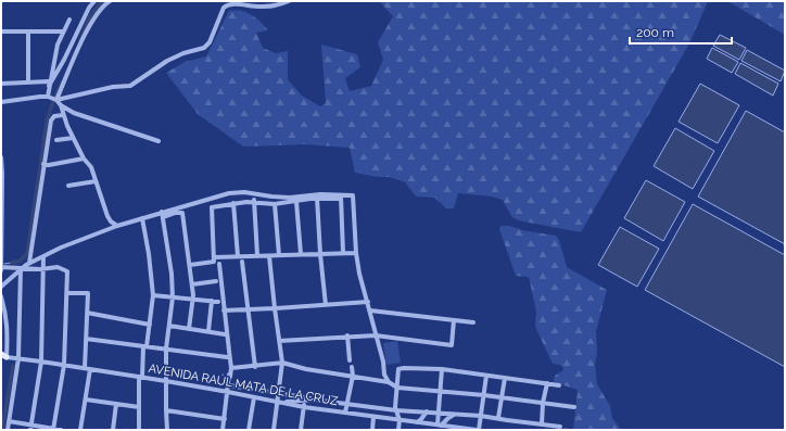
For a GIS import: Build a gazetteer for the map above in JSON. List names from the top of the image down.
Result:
{
  "streets": {
    "street": ["AVENIDA RAÚL MATA DE LA CRUZ"]
  },
  "scale_bar": "200 m"
}
